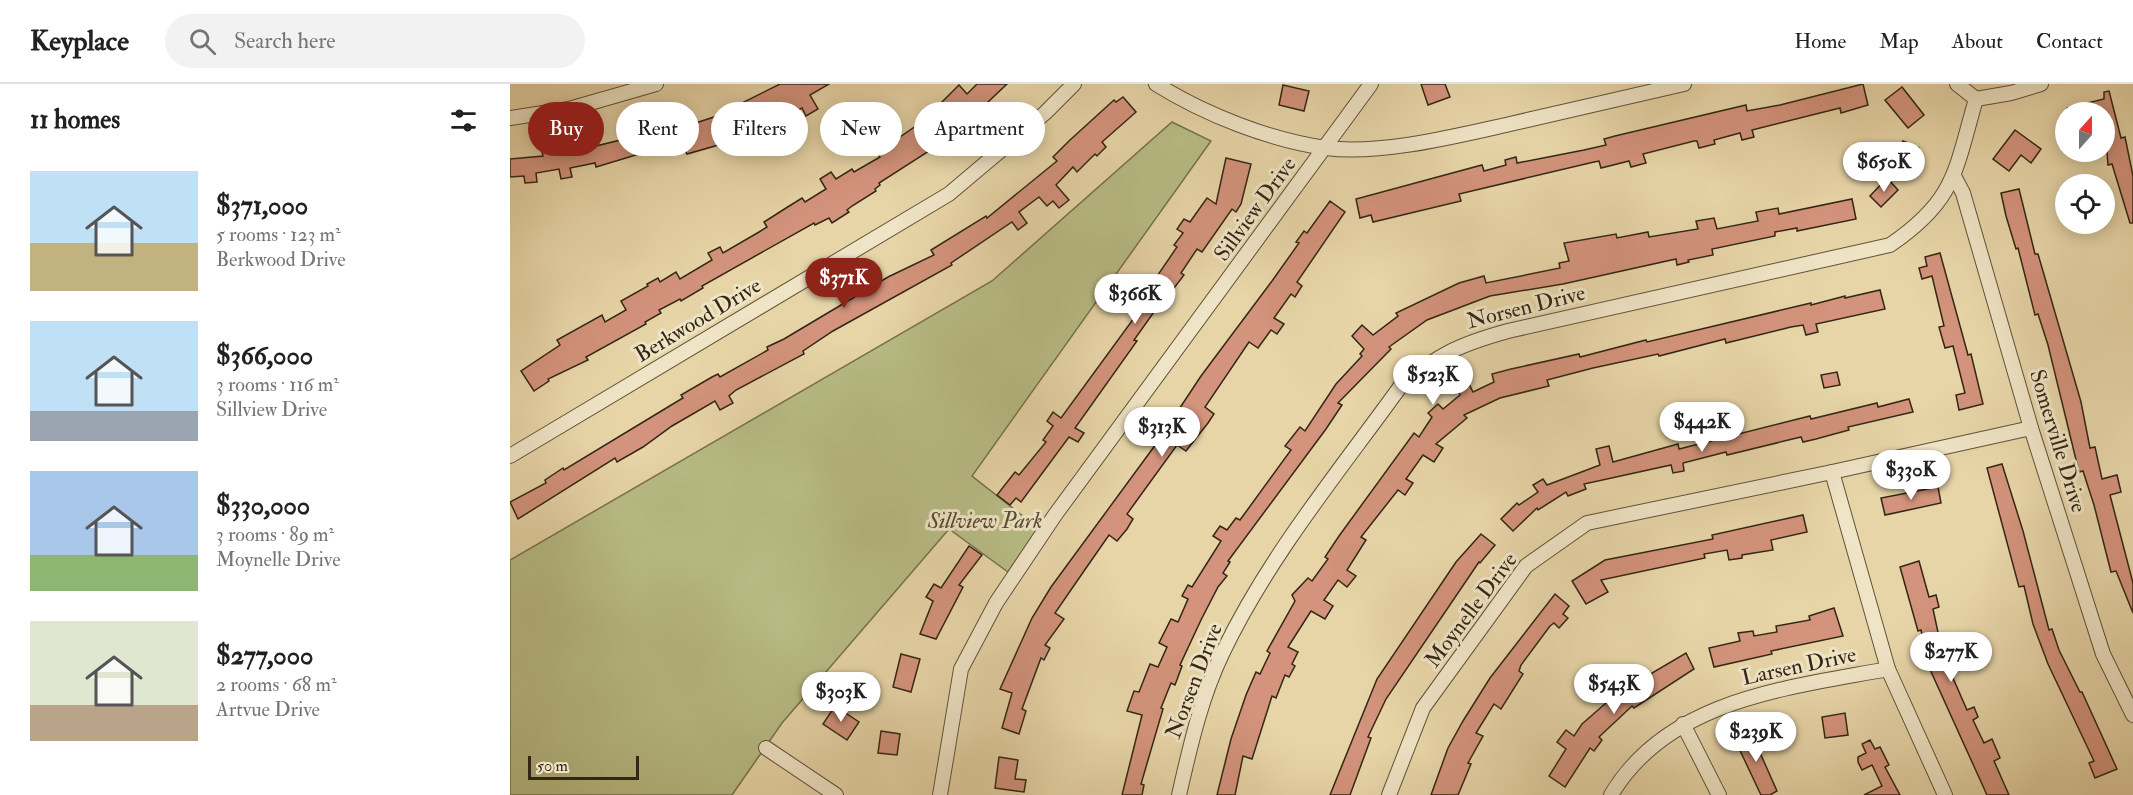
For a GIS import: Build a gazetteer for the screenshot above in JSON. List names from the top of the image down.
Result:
{
  "streets": {
    "street": [
      "Sillview Drive",
      "Norsen Drive",
      "Berkwood Drive",
      "Somerville Drive",
      "Moynelle Drive",
      "Larsen Drive"
    ]
  },
  "crossings": [
    ["Norsen Drive", "Somerville Drive"],
    ["Somerville Drive", "Moynelle Drive"]
  ],
  "parks": ["Sillview Park"],
  "scale_bar": "50 m",
  "north": "top",
  "page": {
    "header": "Keyplace",
    "search": "Search here",
    "nav": [
      "Home",
      "Map",
      "About",
      "Contact"
    ],
    "heading": "11 homes",
    "chip": [
      "Buy",
      "Rent",
      "Filters",
      "New",
      "Apartment"
    ],
    "price": [
      "$650K",
      "$371K",
      "$366K",
      "$523K",
      "$442K",
      "$313K",
      "$330K",
      "$277K",
      "$543K",
      "$303K",
      "$239K"
    ],
    "list": [
      {
        "name": "$371,000",
        "note": "5 rooms · 123 m² · Berkwood Drive"
      },
      {
        "name": "$366,000",
        "note": "3 rooms · 116 m² · Sillview Drive"
      },
      {
        "name": "$330,000",
        "note": "3 rooms · 89 m² · Moynelle Drive"
      },
      {
        "name": "$277,000",
        "note": "2 rooms · 68 m² · Artvue Drive"
      }
    ],
    "scale": "50 m"
  }
}
